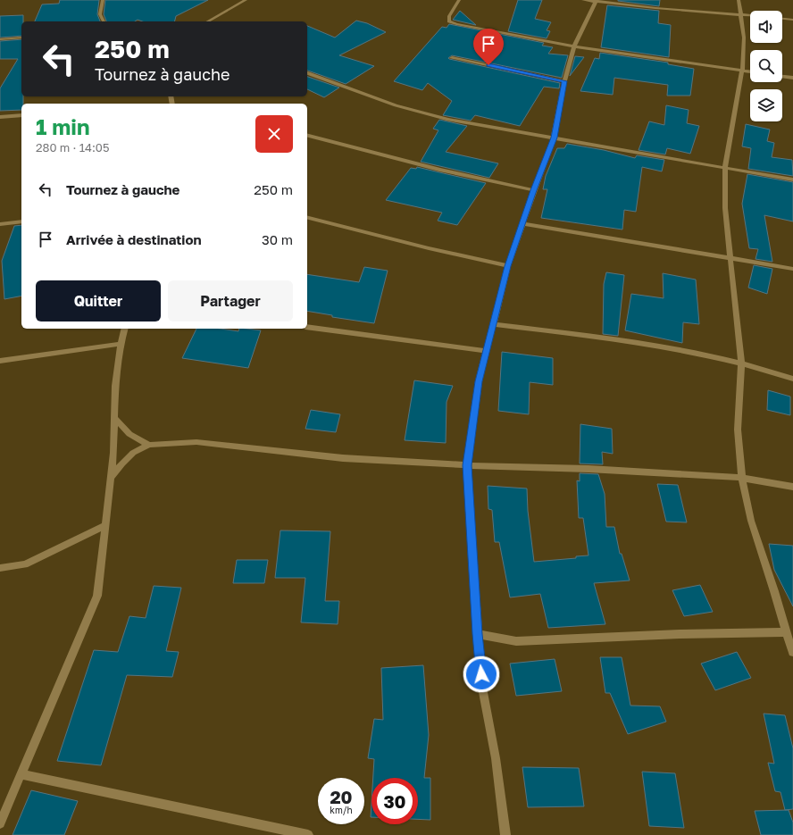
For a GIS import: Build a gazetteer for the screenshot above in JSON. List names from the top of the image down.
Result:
{
  "page": {
    "turn": ["250 m", "Tournez à gauche"],
    "heading": ["1 min", "280 m · 14:05"],
    "list": [
      {
        "name": "Tournez à gauche",
        "value": "250 m"
      },
      {
        "name": "Arrivée à destination",
        "value": "30 m"
      }
    ],
    "buttons": ["Quitter", "Partager"],
    "speed": "20 km/h",
    "limit": "30"
  }
}
